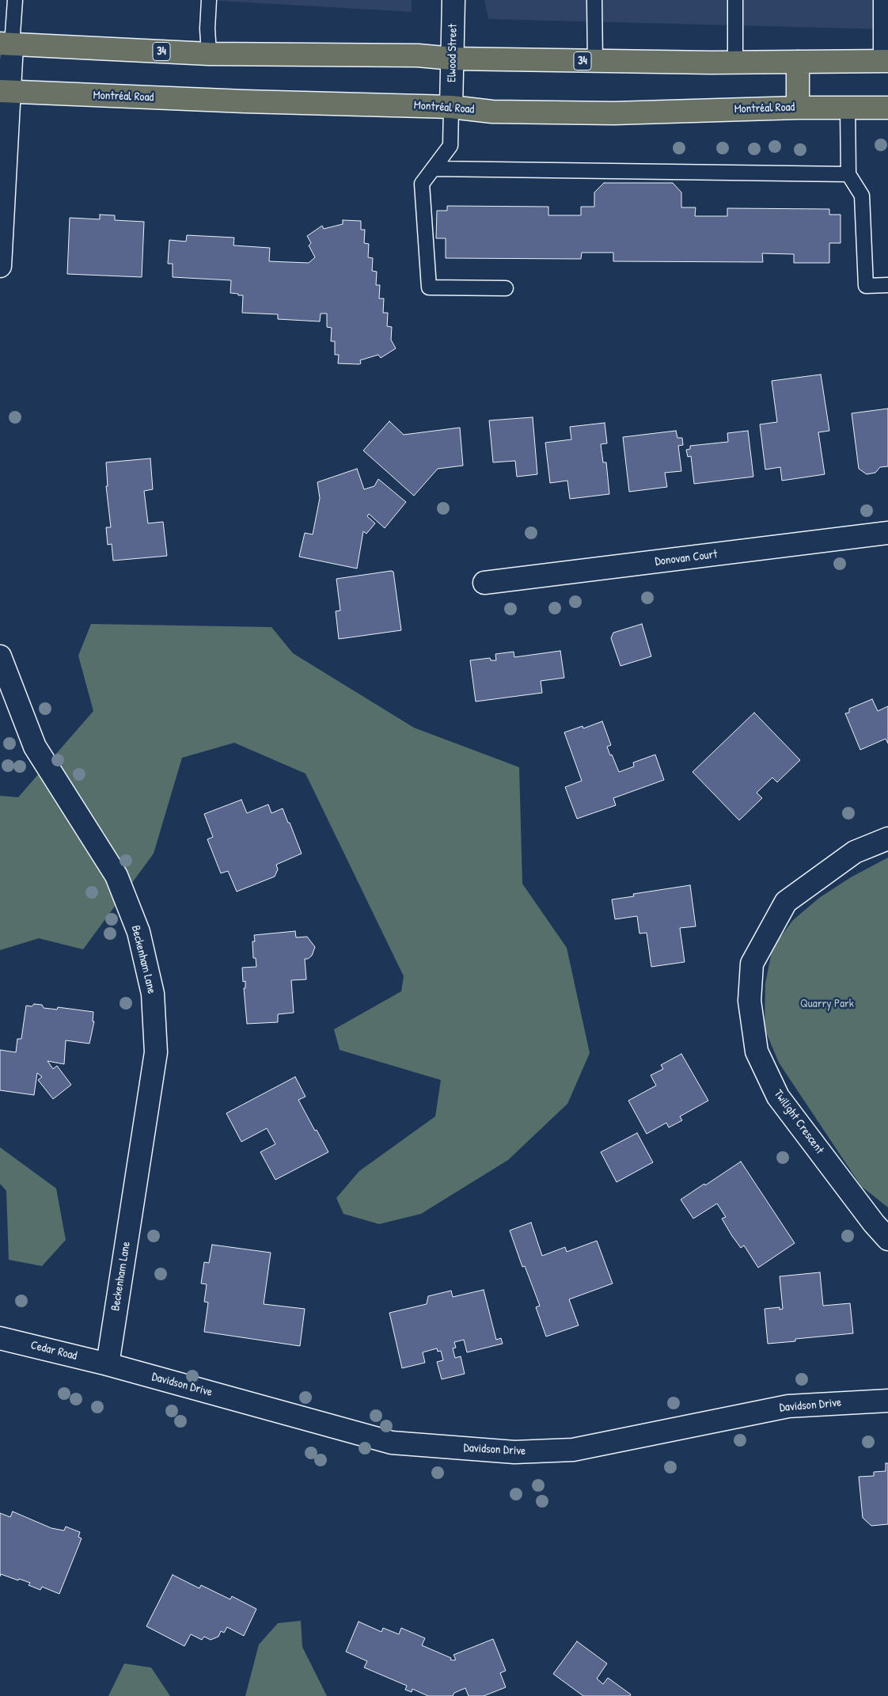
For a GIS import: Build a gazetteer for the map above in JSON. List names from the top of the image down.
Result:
{
  "streets": {
    "main road": ["34", "Montréal Road"],
    "street": [
      "Elwood Street",
      "Donovan Court",
      "Beckenham Lane",
      "Twilight Crescent",
      "Cedar Road",
      "Davidson Drive"
    ]
  },
  "crossings": [
    ["34", "Elwood Street"],
    ["Elwood Street", "Montréal Road"],
    ["Beckenham Lane", "Cedar Road"],
    ["Beckenham Lane", "Davidson Drive"],
    ["Cedar Road", "Davidson Drive"]
  ],
  "parks": ["Quarry Park"]
}
